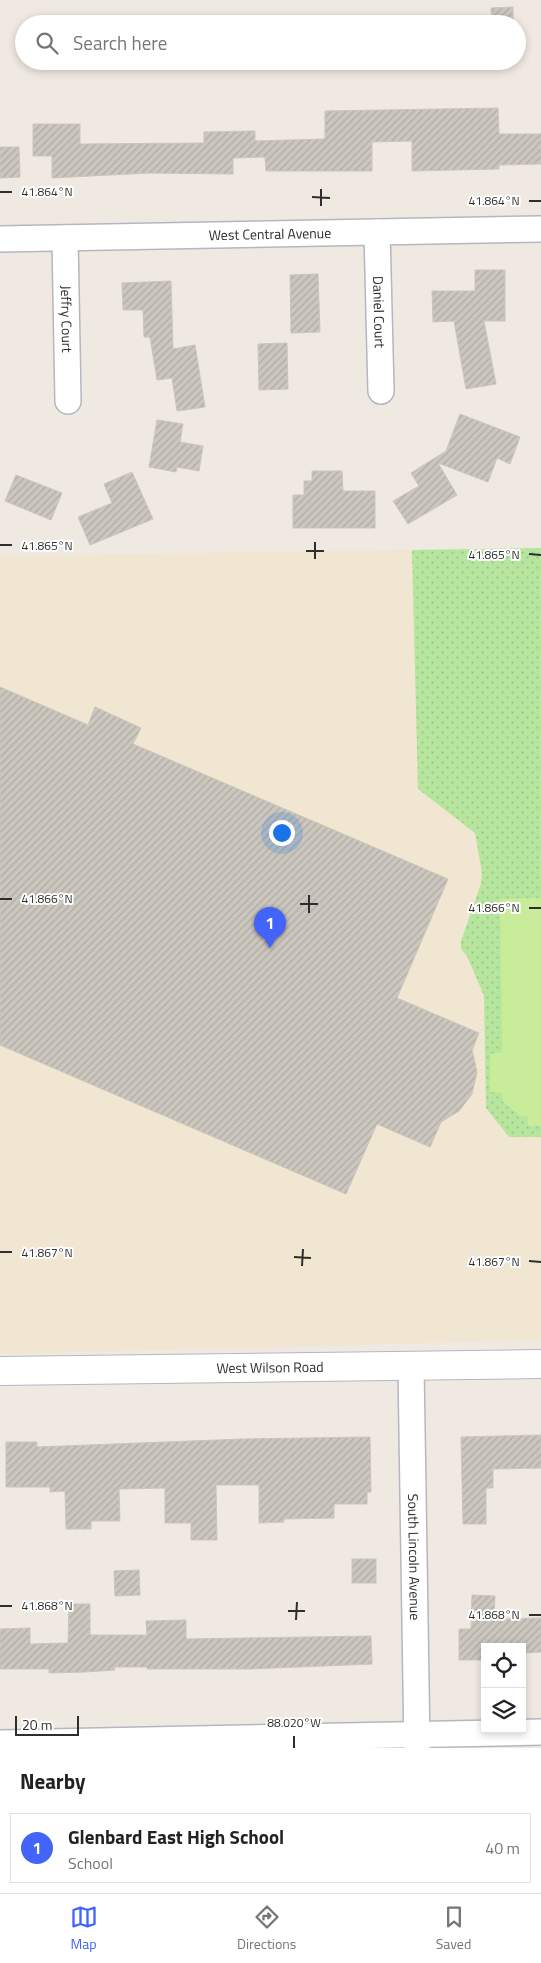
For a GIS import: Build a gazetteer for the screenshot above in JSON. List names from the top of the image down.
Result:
{
  "streets": {
    "street": [
      "West Central Avenue",
      "Daniel Court",
      "Jeffry Court",
      "West Wilson Road",
      "South Lincoln Avenue"
    ]
  },
  "crossings": [
    ["West Central Avenue", "Daniel Court"],
    ["West Central Avenue", "Jeffry Court"],
    ["West Wilson Road", "South Lincoln Avenue"]
  ],
  "scale_bar": "20 m",
  "page": {
    "search": "Search here",
    "pins": "1",
    "scale": "20 m",
    "heading": "Nearby",
    "list": [
      {
        "mark": "1",
        "name": "Glenbard East High School",
        "note": "School",
        "value": "40 m"
      }
    ],
    "nav": ["Map", "Directions", "Saved"]
  },
  "coordinates": [
    "41.864°N",
    "41.865°N",
    "41.866°N",
    "41.867°N",
    "41.868°N",
    "88.020°W"
  ]
}
